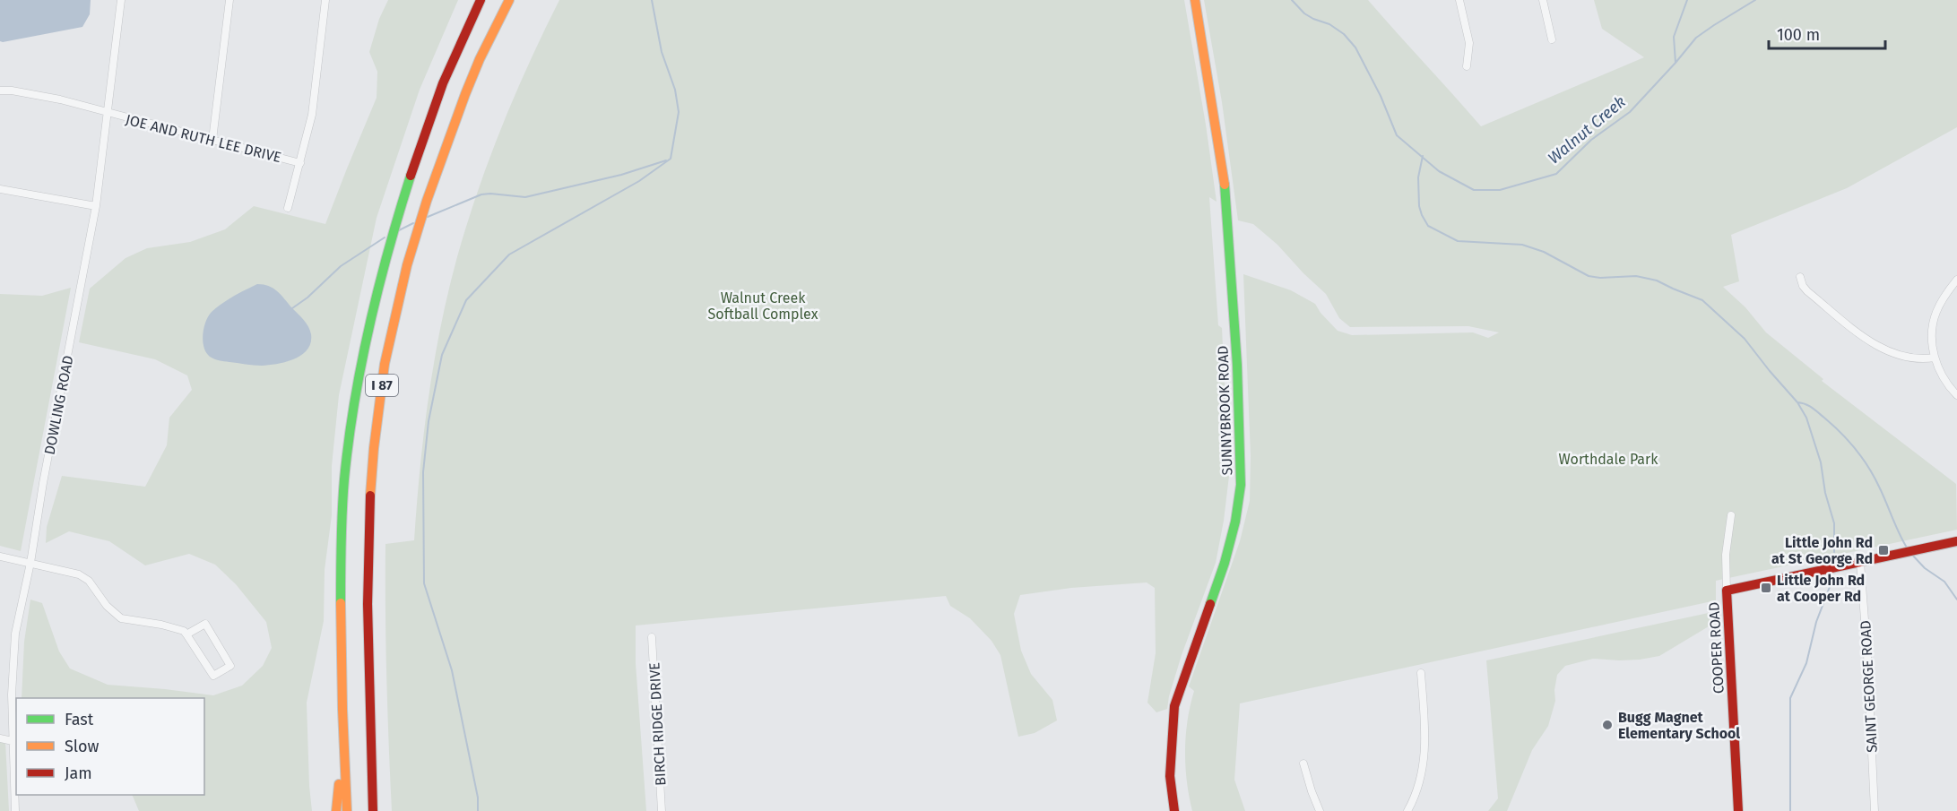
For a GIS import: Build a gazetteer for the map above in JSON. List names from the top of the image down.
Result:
{
  "streets": {
    "main road": ["I 87", "SUNNYBROOK ROAD", "COOPER ROAD"],
    "street": [
      "JOE AND RUTH LEE DRIVE",
      "DOWLING ROAD",
      "SAINT GEORGE ROAD",
      "BIRCH RIDGE DRIVE"
    ]
  },
  "crossings": [
    ["JOE AND RUTH LEE DRIVE", "DOWLING ROAD"]
  ],
  "water": ["Walnut Creek"],
  "parks": ["Walnut Creek Softball Complex", "Worthdale Park"],
  "places": {
    "transit": ["Little John Rd at St George Rd", "Little John Rd at Cooper Rd"],
    "other": ["Bugg Magnet Elementary School"]
  },
  "legend": ["Fast", "Slow", "Jam"],
  "scale_bar": "100 m"
}
